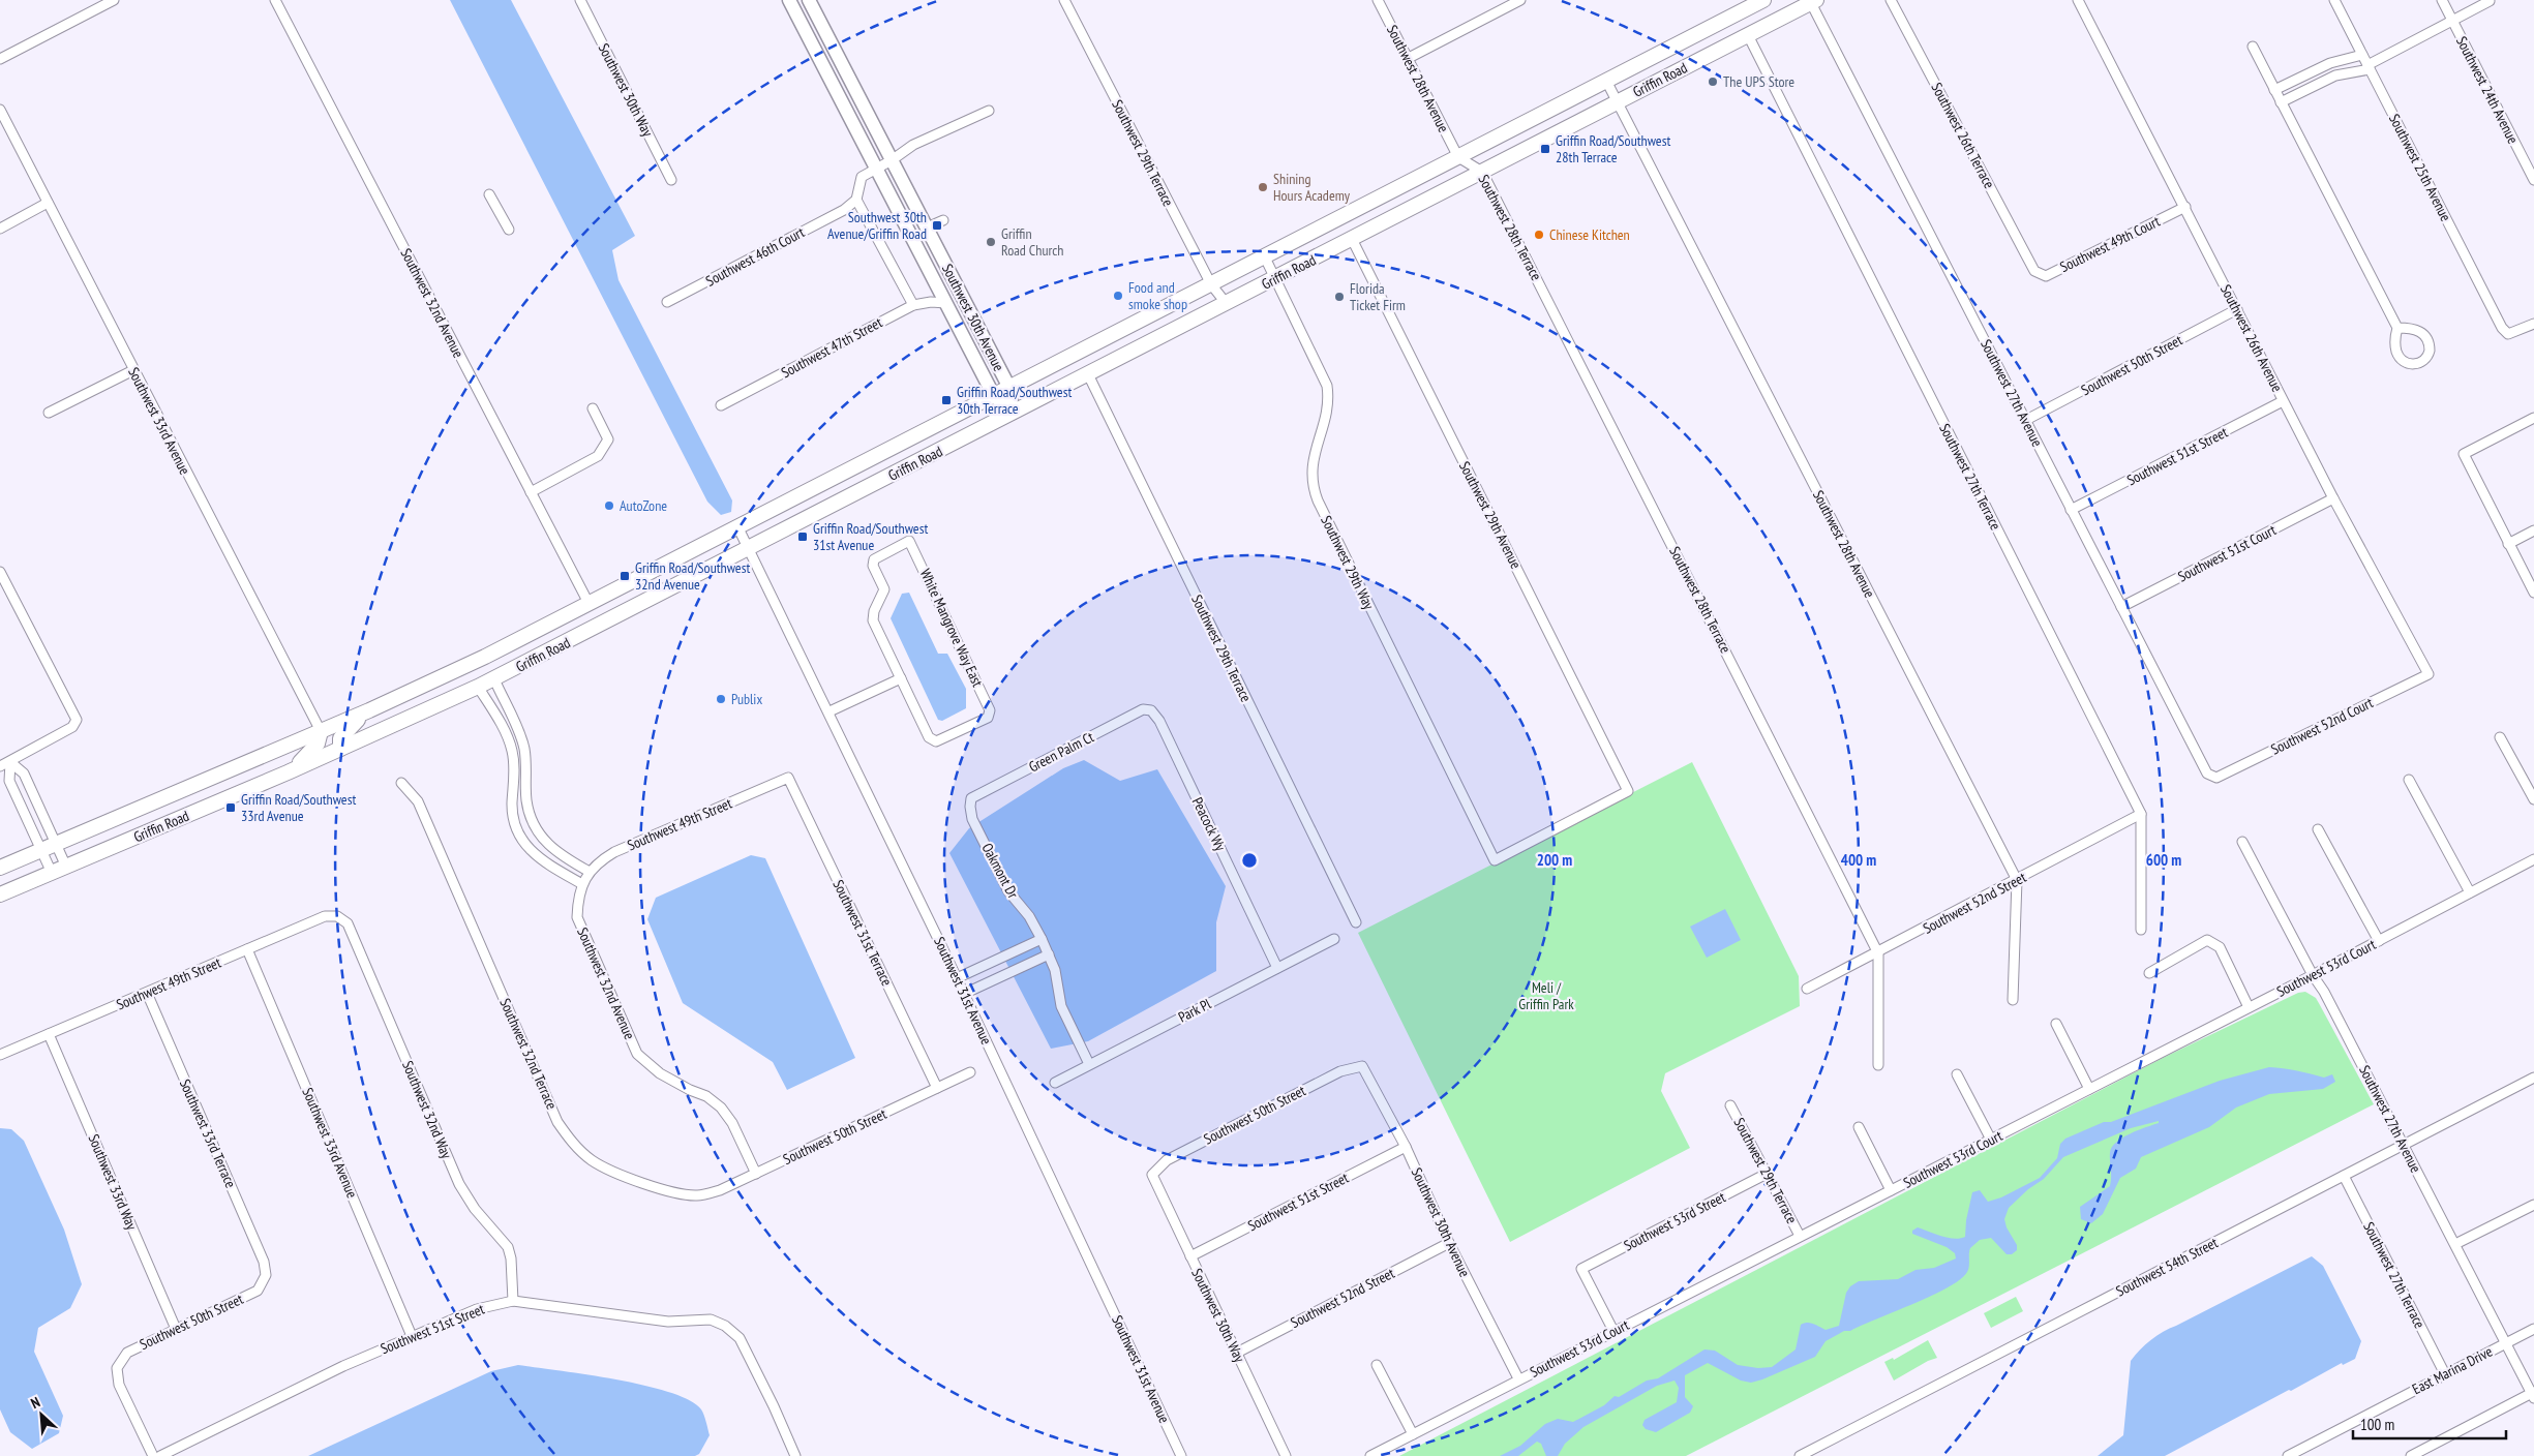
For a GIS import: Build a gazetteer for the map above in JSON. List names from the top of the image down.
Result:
{
  "streets": {
    "main road": ["Griffin Road", "Southwest 30th Avenue"],
    "street": [
      "Southwest 28th Avenue",
      "Southwest 30th Way",
      "Southwest 24th Avenue",
      "Southwest 26th Terrace",
      "Southwest 29th Terrace",
      "Southwest 25th Avenue",
      "Southwest 28th Terrace",
      "Southwest 49th Court",
      "Southwest 46th Court",
      "Southwest 32nd Avenue",
      "Southwest 26th Avenue",
      "Southwest 47th Street",
      "Southwest 50th Street",
      "Southwest 27th Avenue",
      "Southwest 33rd Avenue",
      "Southwest 51st Street",
      "Southwest 27th Terrace",
      "Southwest 29th Avenue",
      "Southwest 51st Court",
      "Southwest 29th Way",
      "White Mangrove Way East",
      "Southwest 52nd Court",
      "Green Palm Ct",
      "Southwest 49th Street",
      "Peacock Wy",
      "Oakmont Dr",
      "Southwest 52nd Street",
      "Southwest 31st Terrace",
      "Southwest 53rd Court",
      "Southwest 31st Avenue",
      "Park Pl",
      "Southwest 32nd Terrace",
      "Southwest 32nd Way",
      "Southwest 33rd Terrace",
      "Southwest 33rd Way",
      "Southwest 53rd Street",
      "Southwest 54th Street",
      "East Marina Drive"
    ]
  },
  "crossings": [
    ["Southwest 28th Avenue", "Griffin Road"],
    ["Southwest 28th Avenue", "Southwest 28th Terrace"],
    ["Southwest 28th Avenue", "Southwest 52nd Street"],
    ["Griffin Road", "Southwest 29th Terrace"],
    ["Griffin Road", "Southwest 28th Terrace"],
    ["Griffin Road", "Southwest 32nd Avenue"],
    ["Griffin Road", "Southwest 30th Avenue"],
    ["Griffin Road", "Southwest 27th Avenue"],
    ["Griffin Road", "Southwest 33rd Avenue"],
    ["Griffin Road", "Southwest 27th Terrace"],
    ["Griffin Road", "Southwest 29th Avenue"],
    ["Griffin Road", "Southwest 29th Way"],
    ["Griffin Road", "Southwest 31st Avenue"],
    ["Southwest 30th Way", "Southwest 50th Street"],
    ["Southwest 30th Way", "Southwest 51st Street"],
    ["Southwest 30th Way", "Southwest 52nd Street"],
    ["Southwest 26th Terrace", "Southwest 49th Court"],
    ["Southwest 29th Terrace", "Southwest 53rd Court"],
    ["Southwest 29th Terrace", "Southwest 53rd Street"],
    ["Southwest 28th Terrace", "Southwest 52nd Street"],
    ["Southwest 49th Court", "Southwest 26th Avenue"],
    ["Southwest 32nd Avenue", "Southwest 50th Street"],
    ["Southwest 32nd Avenue", "Southwest 49th Street"],
    ["Southwest 32nd Avenue", "Southwest 32nd Terrace"],
    ["Southwest 30th Avenue", "Southwest 47th Street"],
    ["Southwest 30th Avenue", "Southwest 50th Street"],
    ["Southwest 30th Avenue", "Southwest 51st Street"],
    ["Southwest 30th Avenue", "Southwest 52nd Street"],
    ["Southwest 30th Avenue", "Southwest 53rd Court"],
    ["Southwest 26th Avenue", "Southwest 50th Street"],
    ["Southwest 26th Avenue", "Southwest 51st Street"],
    ["Southwest 26th Avenue", "Southwest 51st Court"],
    ["Southwest 26th Avenue", "Southwest 52nd Court"],
    ["Southwest 50th Street", "Southwest 27th Avenue"],
    ["Southwest 50th Street", "Southwest 31st Terrace"],
    ["Southwest 50th Street", "Southwest 32nd Terrace"],
    ["Southwest 50th Street", "Southwest 33rd Terrace"],
    ["Southwest 50th Street", "Southwest 33rd Way"],
    ["Southwest 27th Avenue", "Southwest 51st Street"],
    ["Southwest 27th Avenue", "Southwest 51st Court"],
    ["Southwest 27th Avenue", "Southwest 52nd Court"],
    ["Southwest 27th Avenue", "Southwest 53rd Court"],
    ["Southwest 27th Avenue", "Southwest 54th Street"],
    ["Southwest 27th Avenue", "East Marina Drive"],
    ["Southwest 33rd Avenue", "Southwest 51st Street"],
    ["Southwest 33rd Avenue", "Southwest 49th Street"],
    ["Southwest 51st Street", "Southwest 32nd Way"],
    ["Southwest 27th Terrace", "Southwest 52nd Street"],
    ["Southwest 27th Terrace", "Southwest 54th Street"],
    ["Southwest 27th Terrace", "East Marina Drive"],
    ["Southwest 29th Avenue", "Southwest 29th Way"],
    ["Green Palm Ct", "Peacock Wy"],
    ["Green Palm Ct", "Oakmont Dr"],
    ["Southwest 49th Street", "Southwest 31st Terrace"],
    ["Southwest 49th Street", "Southwest 32nd Way"],
    ["Southwest 49th Street", "Southwest 33rd Terrace"],
    ["Southwest 49th Street", "Southwest 33rd Way"],
    ["Peacock Wy", "Park Pl"],
    ["Southwest 53rd Court", "Southwest 53rd Street"]
  ],
  "parks": ["Meli / Griffin Park"],
  "places": {
    "other": [
      "The UPS Store",
      "Shining Hours Academy",
      "Chinese Kitchen",
      "Griffin Road Church",
      "Food and smoke shop",
      "Florida Ticket Firm",
      "AutoZone",
      "Publix"
    ],
    "transit": [
      "Griffin Road/Southwest 28th Terrace",
      "Southwest 30th Avenue/Griffin Road",
      "Griffin Road/Southwest 30th Terrace",
      "Griffin Road/Southwest 31st Avenue",
      "Griffin Road/Southwest 32nd Avenue",
      "Griffin Road/Southwest 33rd Avenue"
    ]
  },
  "scale_bar": "100 m",
  "north": "top left",
  "rings": ["200 m", "400 m", "600 m"]
}
